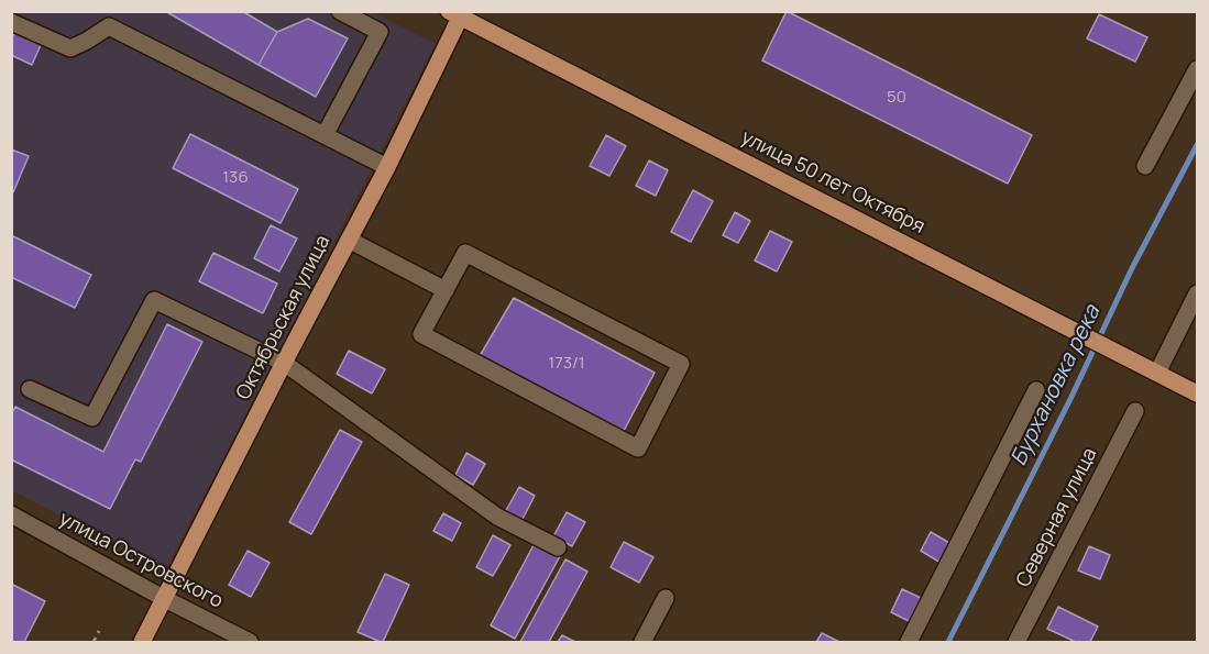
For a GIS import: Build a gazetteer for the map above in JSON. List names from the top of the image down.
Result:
{
  "streets": {
    "main road": ["улица 50 лет Октября", "Октябрьская улица"],
    "street": ["Северная улица", "улица Островского"]
  },
  "crossings": [
    ["улица 50 лет Октября", "Октябрьская улица"],
    ["Октябрьская улица", "улица Островского"]
  ],
  "water": ["Бурхановка река"],
  "house_numbers": ["50", "136", "173/1"]
}
